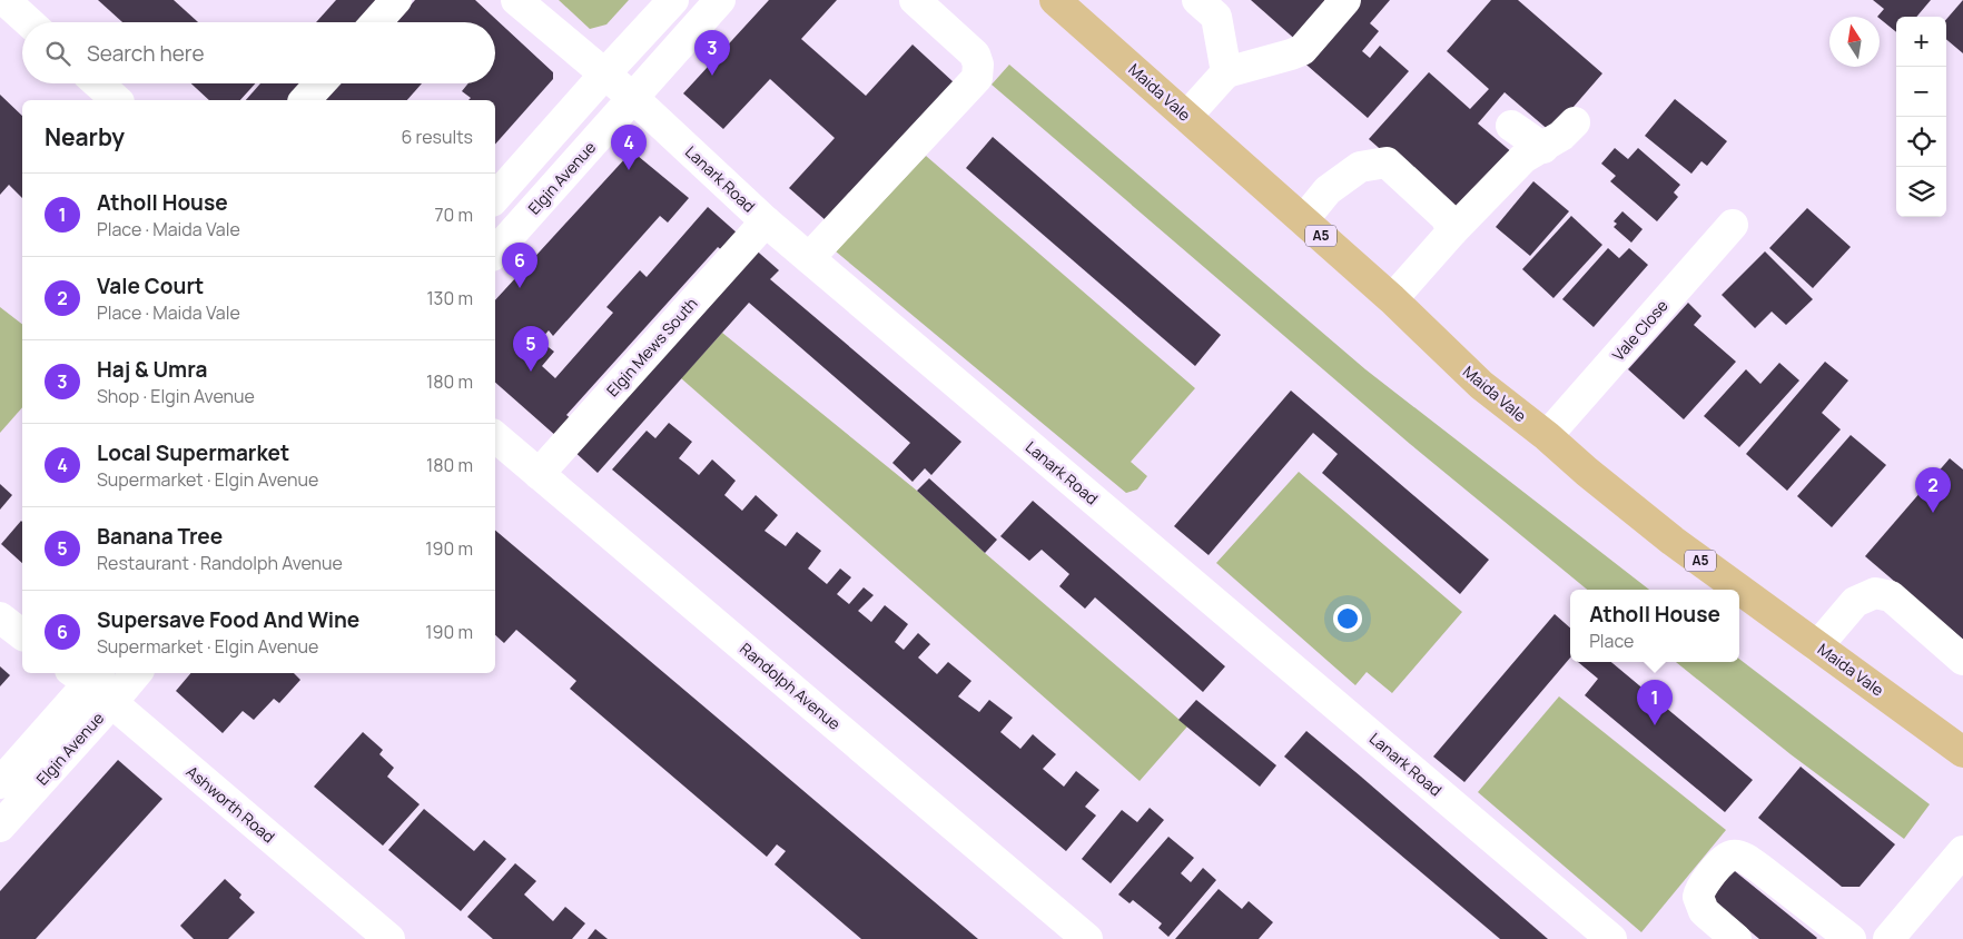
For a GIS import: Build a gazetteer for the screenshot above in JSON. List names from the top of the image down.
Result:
{
  "streets": {
    "main road": ["Maida Vale", "A5"],
    "street": [
      "Elgin Avenue",
      "Lanark Road",
      "Vale Close",
      "Elgin Mews South",
      "Randolph Avenue",
      "Ashworth Road"
    ]
  },
  "crossings": [
    ["Maida Vale", "Vale Close"],
    ["Elgin Avenue", "Lanark Road"],
    ["Elgin Avenue", "Ashworth Road"],
    ["Lanark Road", "Elgin Mews South"],
    ["Elgin Mews South", "Randolph Avenue"]
  ],
  "north": "top",
  "page": {
    "map_buttons": ["+", "−"],
    "search": "Search here",
    "pins": [
      "3",
      "4",
      "6",
      "5",
      "2",
      "1"
    ],
    "heading": ["Nearby", "6 results"],
    "list": [
      {
        "mark": "1",
        "name": "Atholl House",
        "note": "Place · Maida Vale",
        "value": "70 m"
      },
      {
        "mark": "2",
        "name": "Vale Court",
        "note": "Place · Maida Vale",
        "value": "130 m"
      },
      {
        "mark": "3",
        "name": "Haj & Umra",
        "note": "Shop · Elgin Avenue",
        "value": "180 m"
      },
      {
        "mark": "4",
        "name": "Local Supermarket",
        "note": "Supermarket · Elgin Avenue",
        "value": "180 m"
      },
      {
        "mark": "5",
        "name": "Banana Tree",
        "note": "Restaurant · Randolph Avenue",
        "value": "190 m"
      },
      {
        "mark": "6",
        "name": "Supersave Food And Wine",
        "note": "Supermarket · Elgin Avenue",
        "value": "190 m"
      }
    ],
    "popup": ["Atholl House", "Place"]
  }
}
